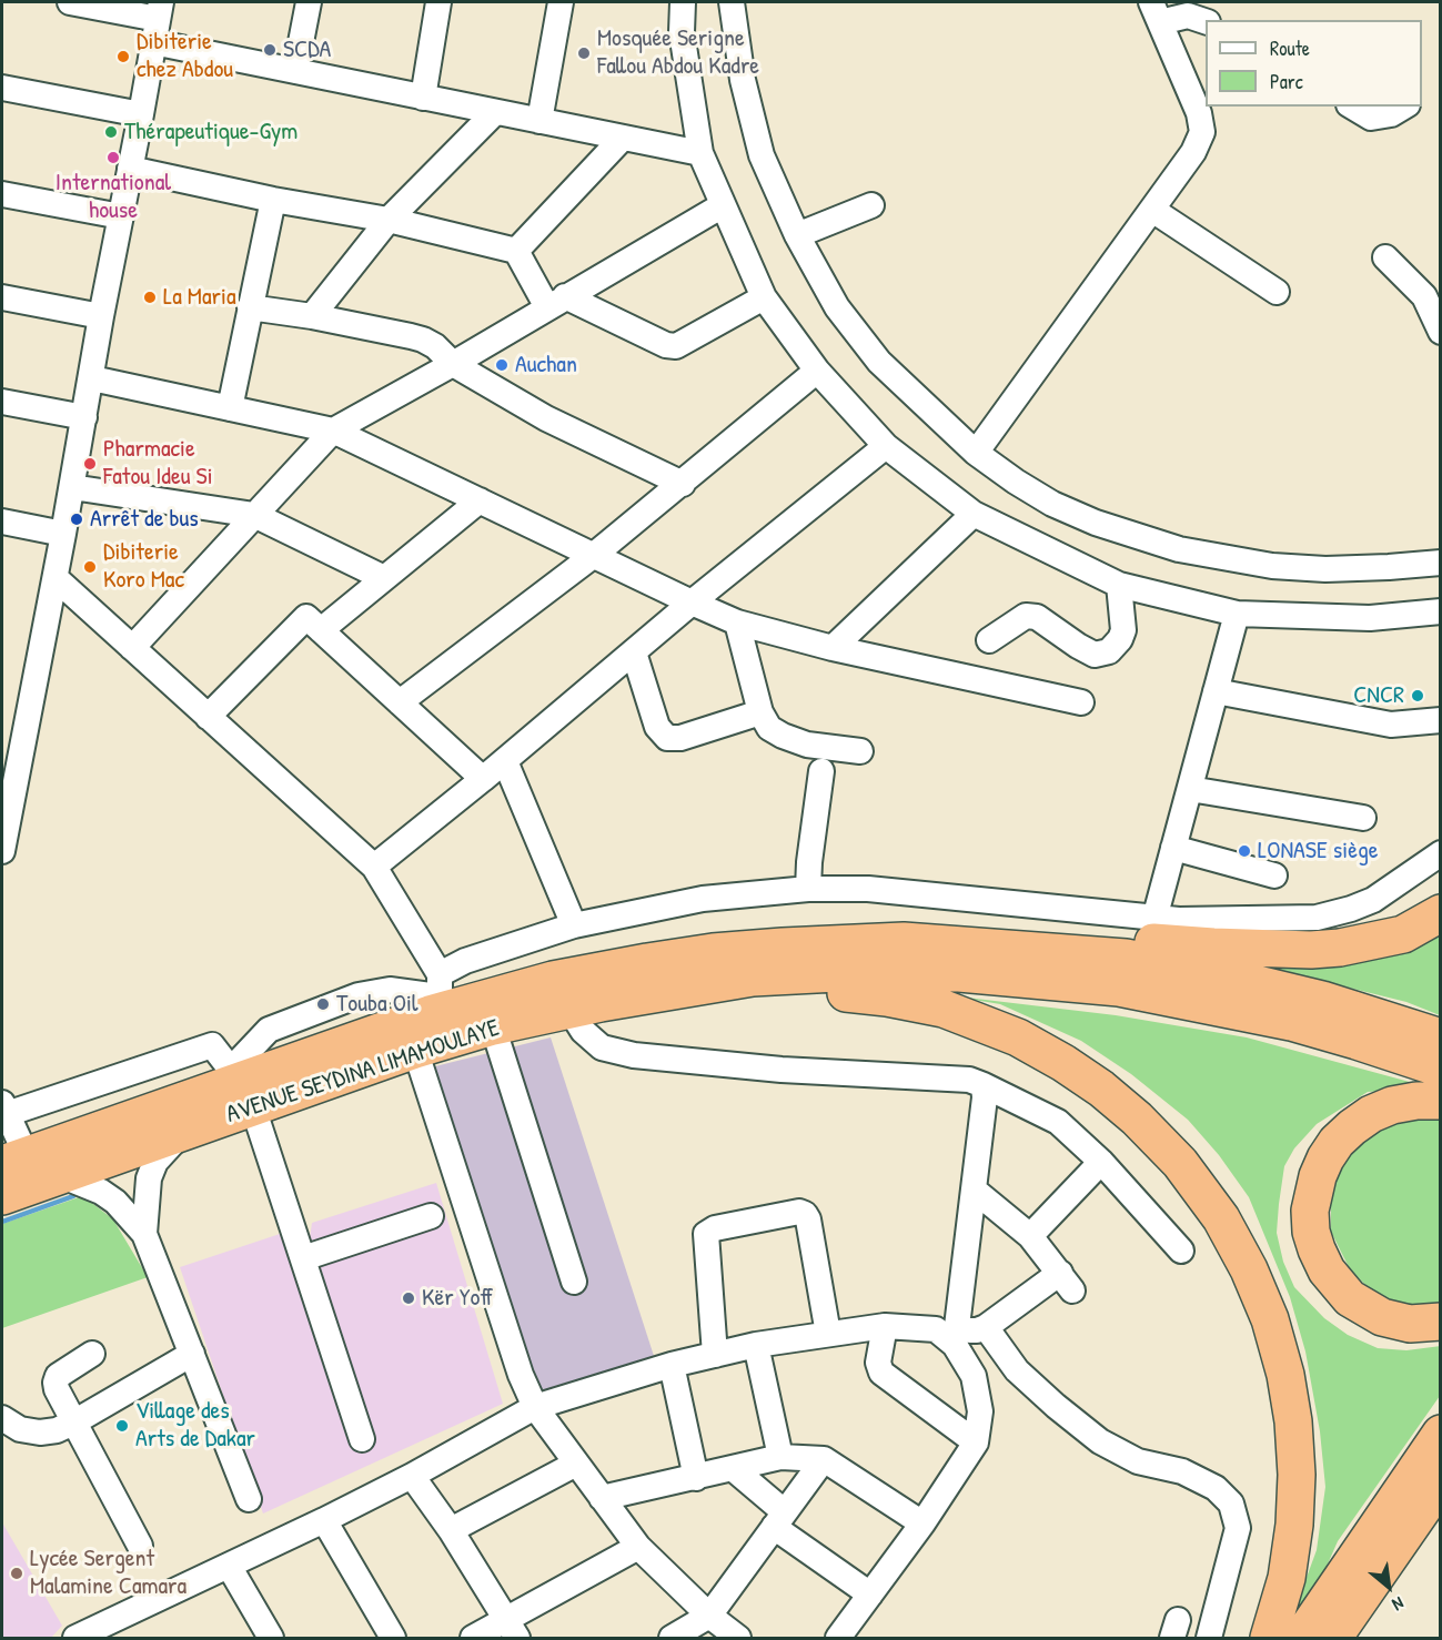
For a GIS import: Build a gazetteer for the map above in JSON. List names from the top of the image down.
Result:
{
  "streets": {
    "highway": ["AVENUE SEYDINA LIMAMOULAYE"]
  },
  "places": [
    "SCDA",
    "Mosquée Serigne Fallou Abdou Kadre",
    "Dibiterie chez Abdou",
    "Thérapeutique-Gym",
    "International house",
    "La Maria",
    "Auchan",
    "Pharmacie Fatou Ideu Si",
    "Arrêt de bus",
    "Dibiterie Koro Mac",
    "CNCR",
    "LONASE siège",
    "Touba Oil",
    "Kër Yoff",
    "Village des Arts de Dakar",
    "Lycée Sergent Malamine Camara"
  ],
  "legend": ["Route", "Parc"],
  "north": "bottom right"
}
